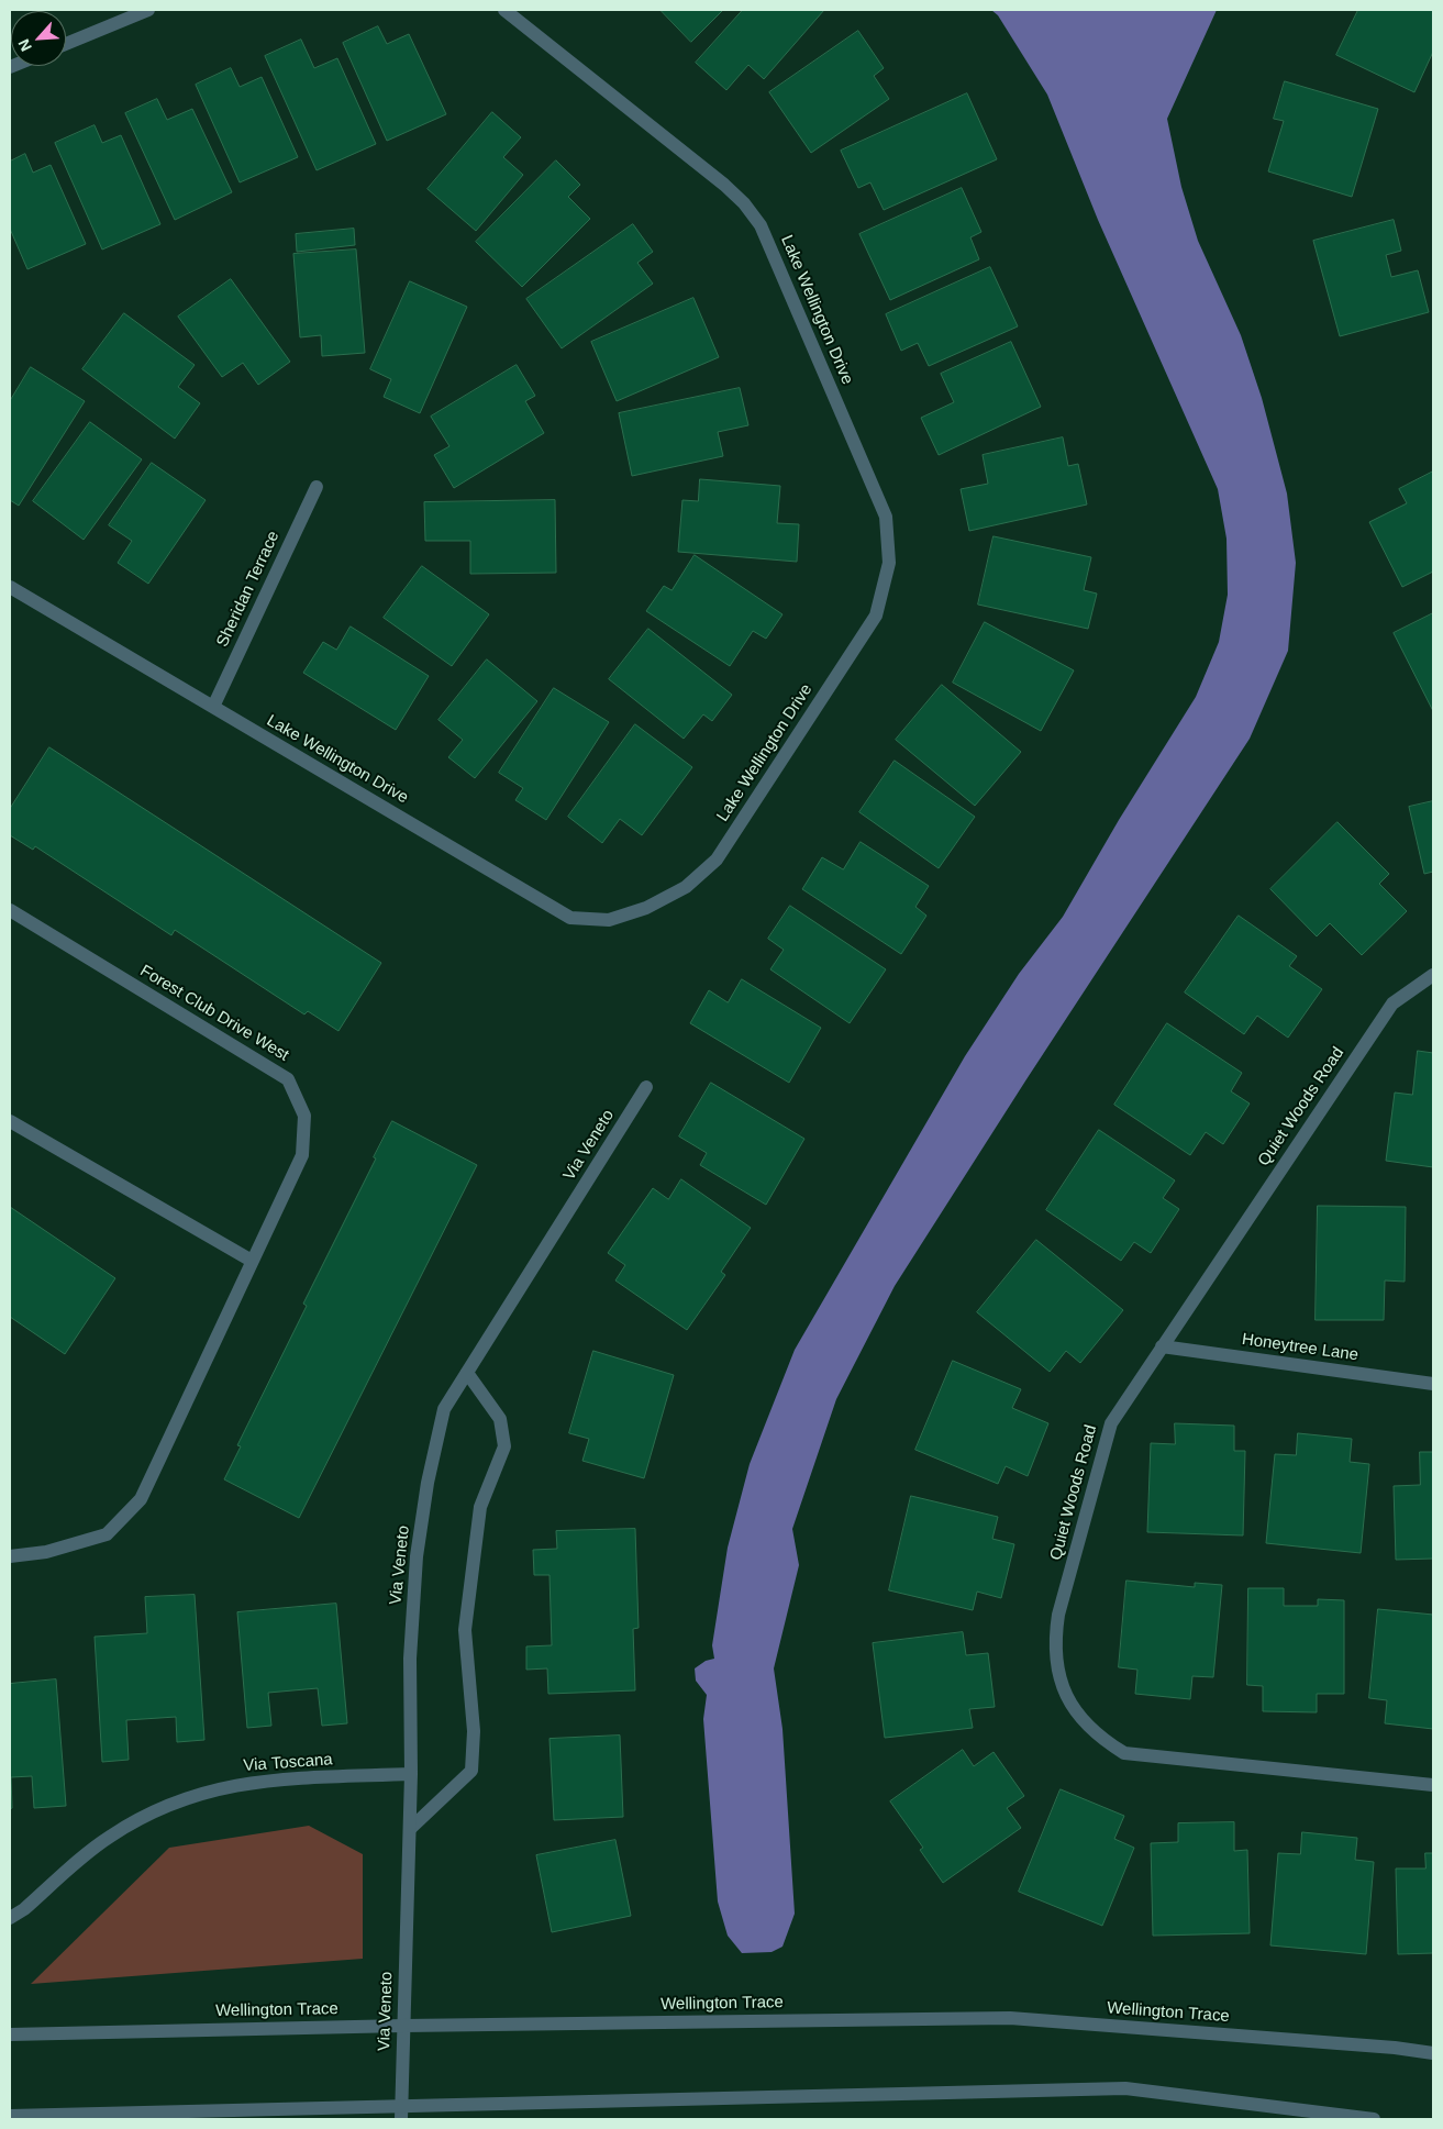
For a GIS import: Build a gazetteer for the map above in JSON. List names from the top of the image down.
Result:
{
  "streets": {
    "street": [
      "Lake Wellington Drive",
      "Sheridan Terrace",
      "Forest Club Drive West",
      "Quiet Woods Road",
      "Via Veneto",
      "Honeytree Lane",
      "Via Toscana",
      "Wellington Trace"
    ]
  },
  "crossings": [
    ["Lake Wellington Drive", "Sheridan Terrace"],
    ["Quiet Woods Road", "Honeytree Lane"],
    ["Via Veneto", "Via Toscana"],
    ["Via Veneto", "Wellington Trace"]
  ],
  "north": "bottom left"
}
